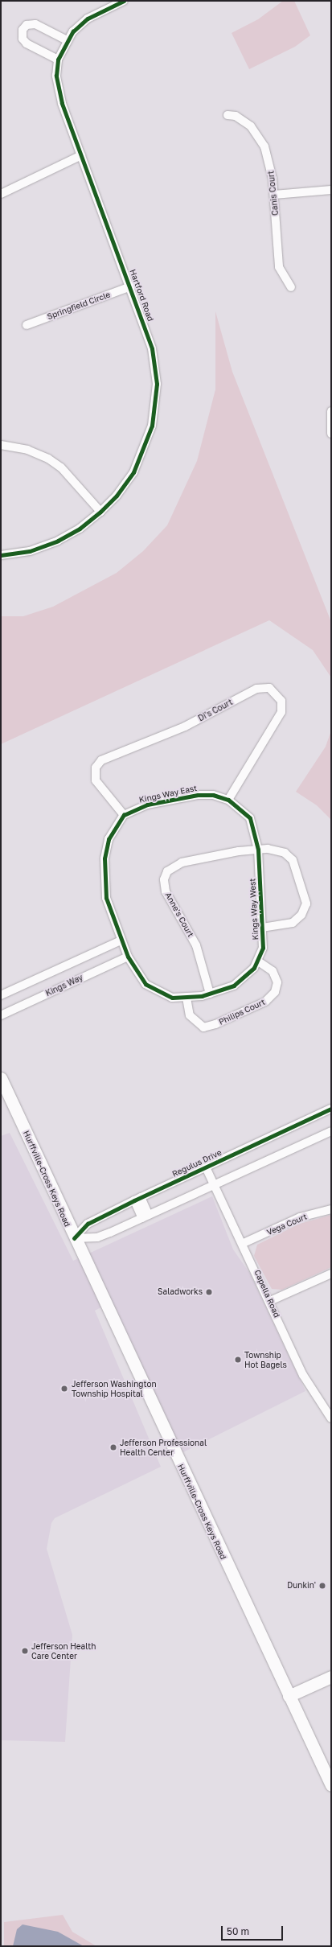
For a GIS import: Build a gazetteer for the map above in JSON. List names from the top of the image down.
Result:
{
  "streets": {
    "main road": ["Hurffville-Cross Keys Road"],
    "street": [
      "Canis Court",
      "Hartford Road",
      "Springfield Circle",
      "Di's Court",
      "Kings Way East",
      "Kings Way West",
      "Anne's Court",
      "Kings Way",
      "Philips Court",
      "Regulus Drive",
      "Vega Court",
      "Capella Road"
    ]
  },
  "crossings": [
    ["Hartford Road", "Springfield Circle"],
    ["Di's Court", "Kings Way East"],
    ["Kings Way East", "Kings Way West"],
    ["Kings Way East", "Anne's Court"],
    ["Kings Way West", "Anne's Court"],
    ["Kings Way West", "Philips Court"],
    ["Regulus Drive", "Hurffville-Cross Keys Road"],
    ["Regulus Drive", "Capella Road"],
    ["Vega Court", "Capella Road"]
  ],
  "places": [
    "Saladworks",
    "Township Hot Bagels",
    "Jefferson Washington Township Hospital",
    "Jefferson Professional Health Center",
    "Dunkin'",
    "Jefferson Health Care Center"
  ],
  "scale_bar": "50 m"
}
